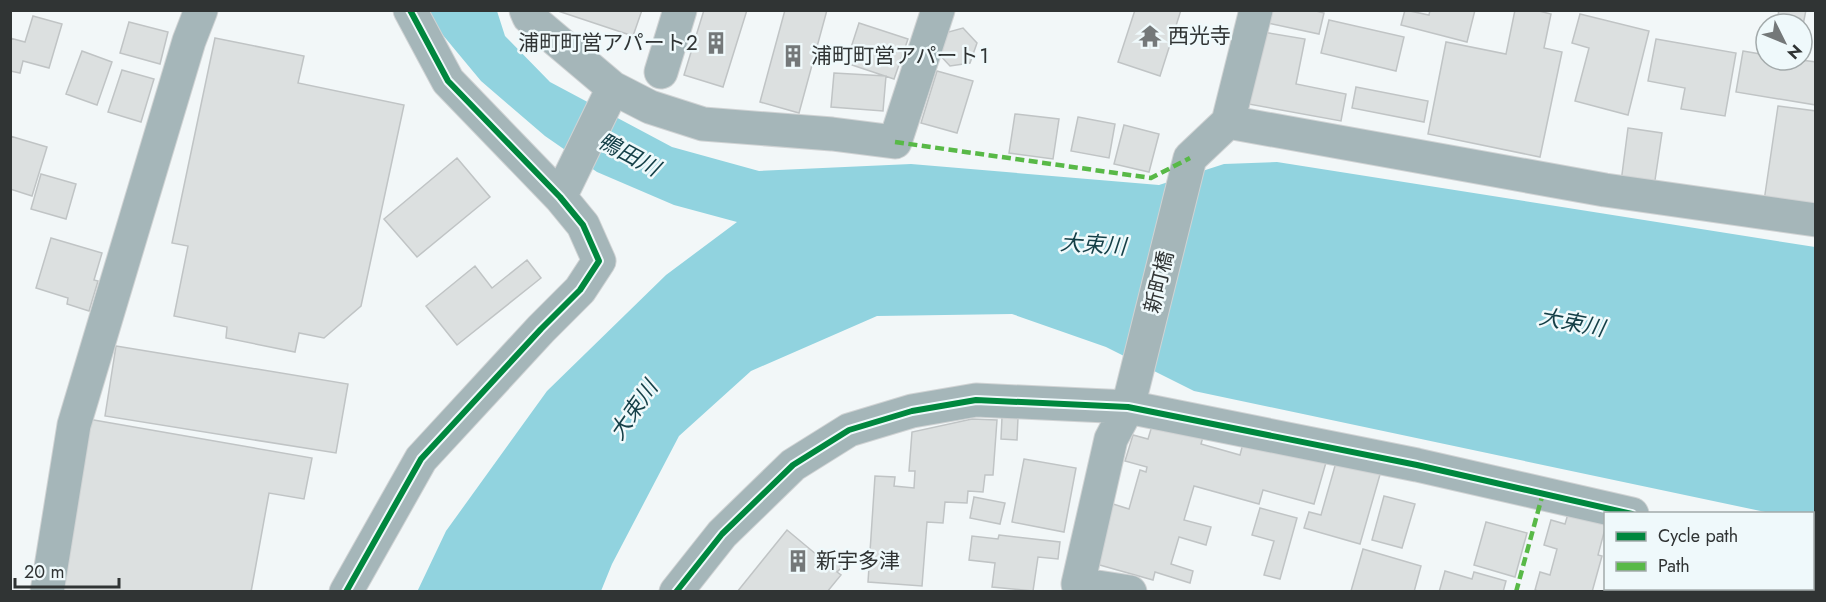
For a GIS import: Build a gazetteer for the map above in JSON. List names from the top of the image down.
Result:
{
  "streets": {
    "street": ["新町橋"]
  },
  "water": ["鴨田川", "大束川"],
  "places": {
    "temple": ["西光寺"],
    "building": ["浦町町営アパート２", "浦町町営アパート１", "新宇多津"]
  },
  "legend": ["Cycle path", "Path"],
  "scale_bar": "20 m",
  "north": "bottom right"
}
